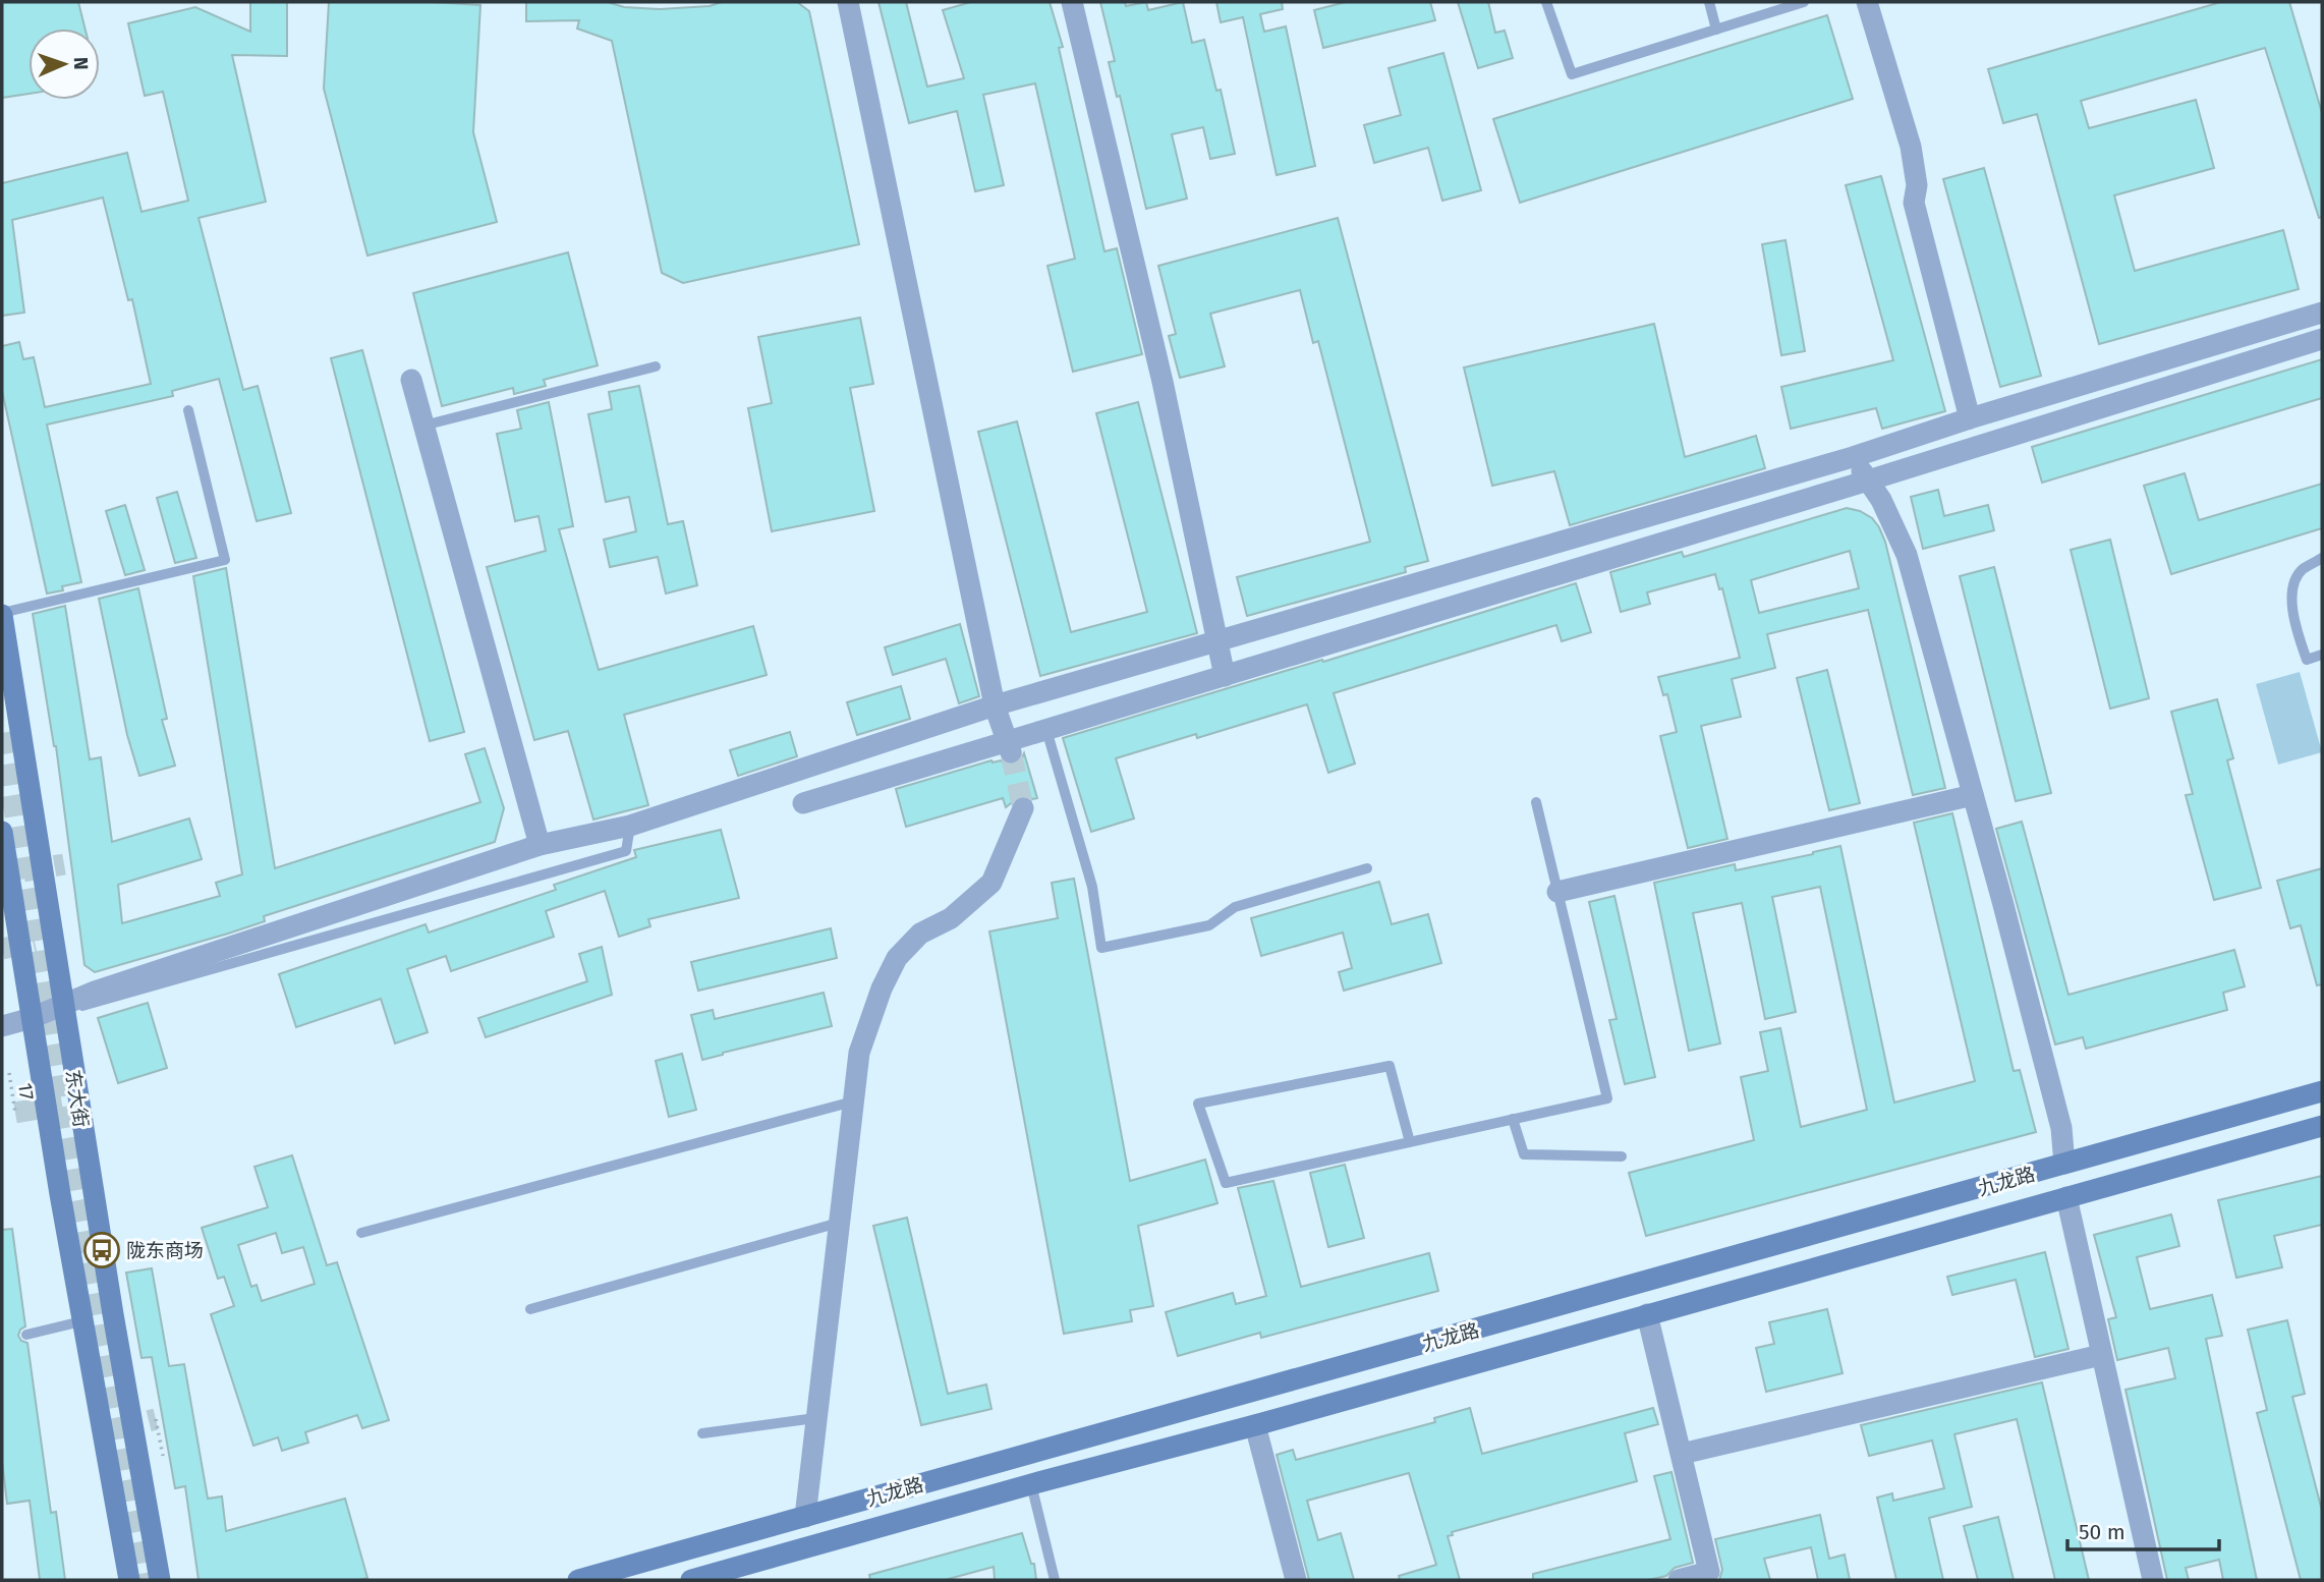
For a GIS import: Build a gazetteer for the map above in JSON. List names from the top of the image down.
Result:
{
  "streets": {
    "main road": ["东大街", "九龙路"],
    "path": ["17"]
  },
  "places": {
    "bus stop": ["陇东商场"]
  },
  "scale_bar": "50 m",
  "north": "right"
}
